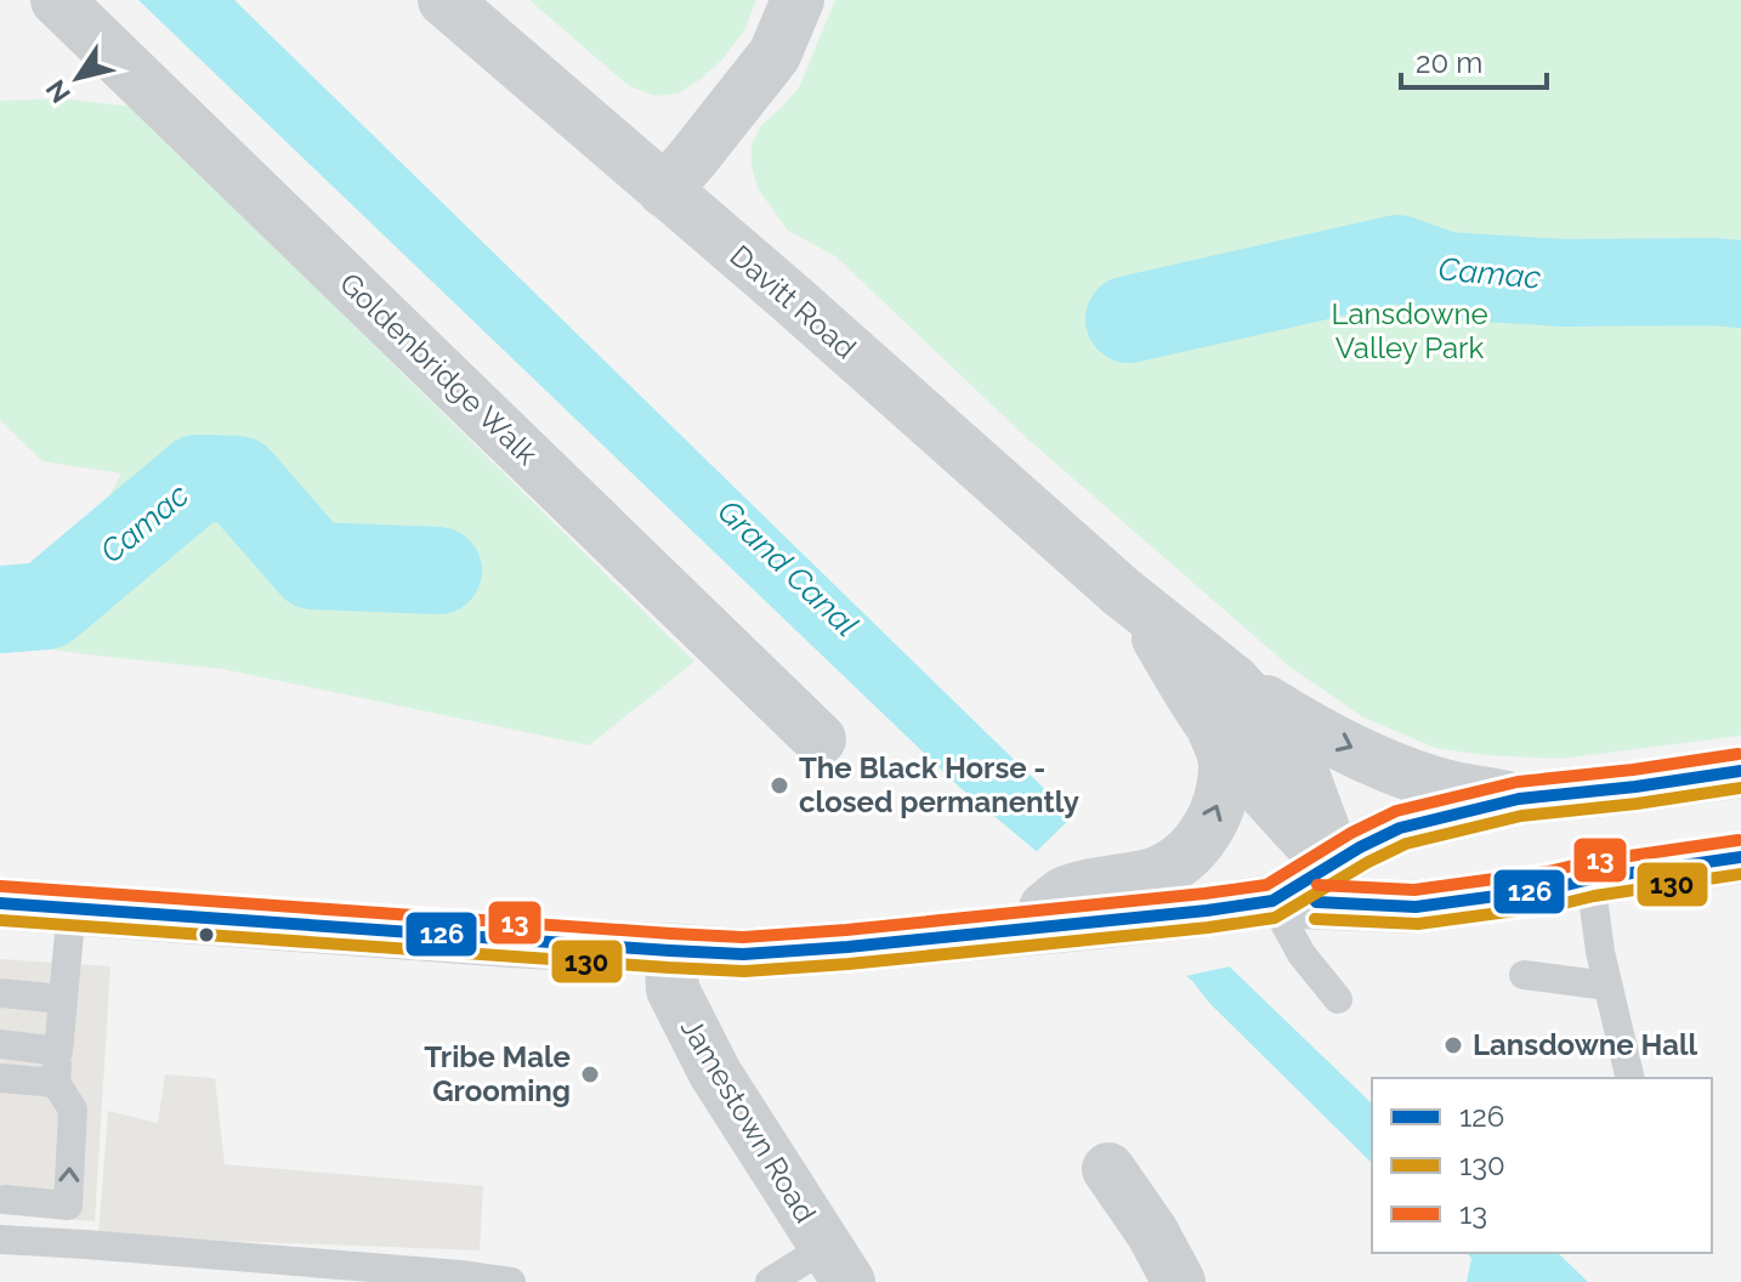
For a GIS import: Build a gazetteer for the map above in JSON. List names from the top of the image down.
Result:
{
  "streets": {
    "main road": ["Davitt Road"],
    "street": ["Goldenbridge Walk", "Jamestown Road"]
  },
  "water": ["Camac", "Grand Canal"],
  "parks": ["Lansdowne Valley Park"],
  "places": ["The Black Horse - closed permanently", "Lansdowne Hall", "Tribe Male Grooming"],
  "lines": ["transit line 13", "transit line 126", "transit line 130"],
  "legend": ["126", "130", "13"],
  "scale_bar": "20 m",
  "north": "bottom left"
}
